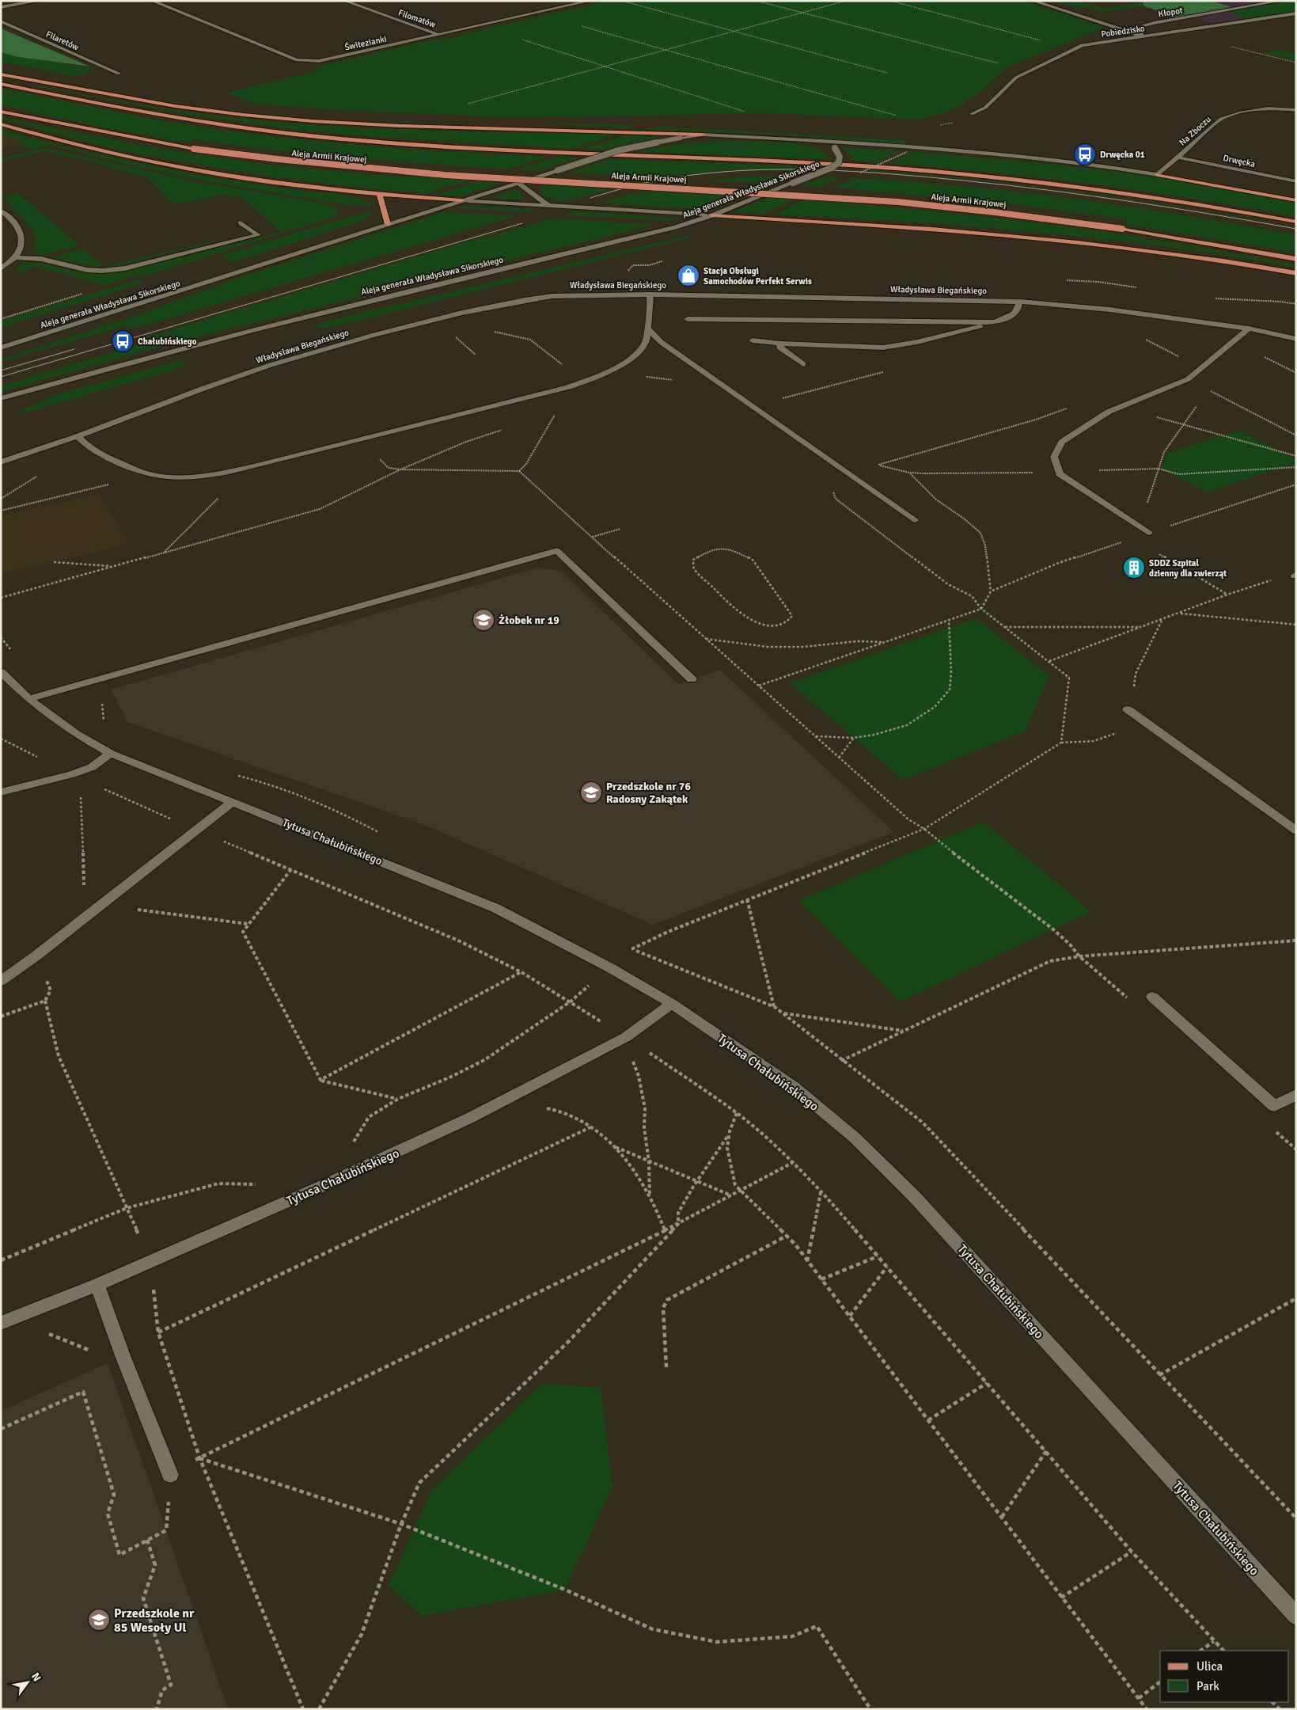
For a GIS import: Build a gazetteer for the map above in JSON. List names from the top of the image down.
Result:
{
  "streets": {
    "main road": ["Aleja Armii Krajowej"],
    "street": [
      "Kłopot",
      "Filomatów",
      "Pobiedzisko",
      "Filaretów",
      "Świtezianki",
      "Na Zboczu",
      "Drwęcka",
      "Aleja generała Władysława Sikorskiego",
      "Władysława Biegańskiego",
      "Tytusa Chałubińskiego"
    ]
  },
  "crossings": [
    ["Kłopot", "Pobiedzisko"],
    ["Filomatów", "Świtezianki"],
    ["Na Zboczu", "Drwęcka"],
    ["Na Zboczu", "Aleja generała Władysława Sikorskiego"]
  ],
  "places": {
    "bus stop": ["Drwęcka 01", "Chałubińskiego"],
    "shop": ["Stacja Obsługi Samochodów Perfekt Serwis"],
    "building": ["SDDZ Szpital dzienny dla zwierząt"],
    "school or university": ["Żłobek nr 19", "Przedszkole nr 76 Radosny Zakątek", "Przedszkole nr 85 Wesoły Ul"]
  },
  "legend": ["Ulica", "Park"],
  "north": "top right"
}
